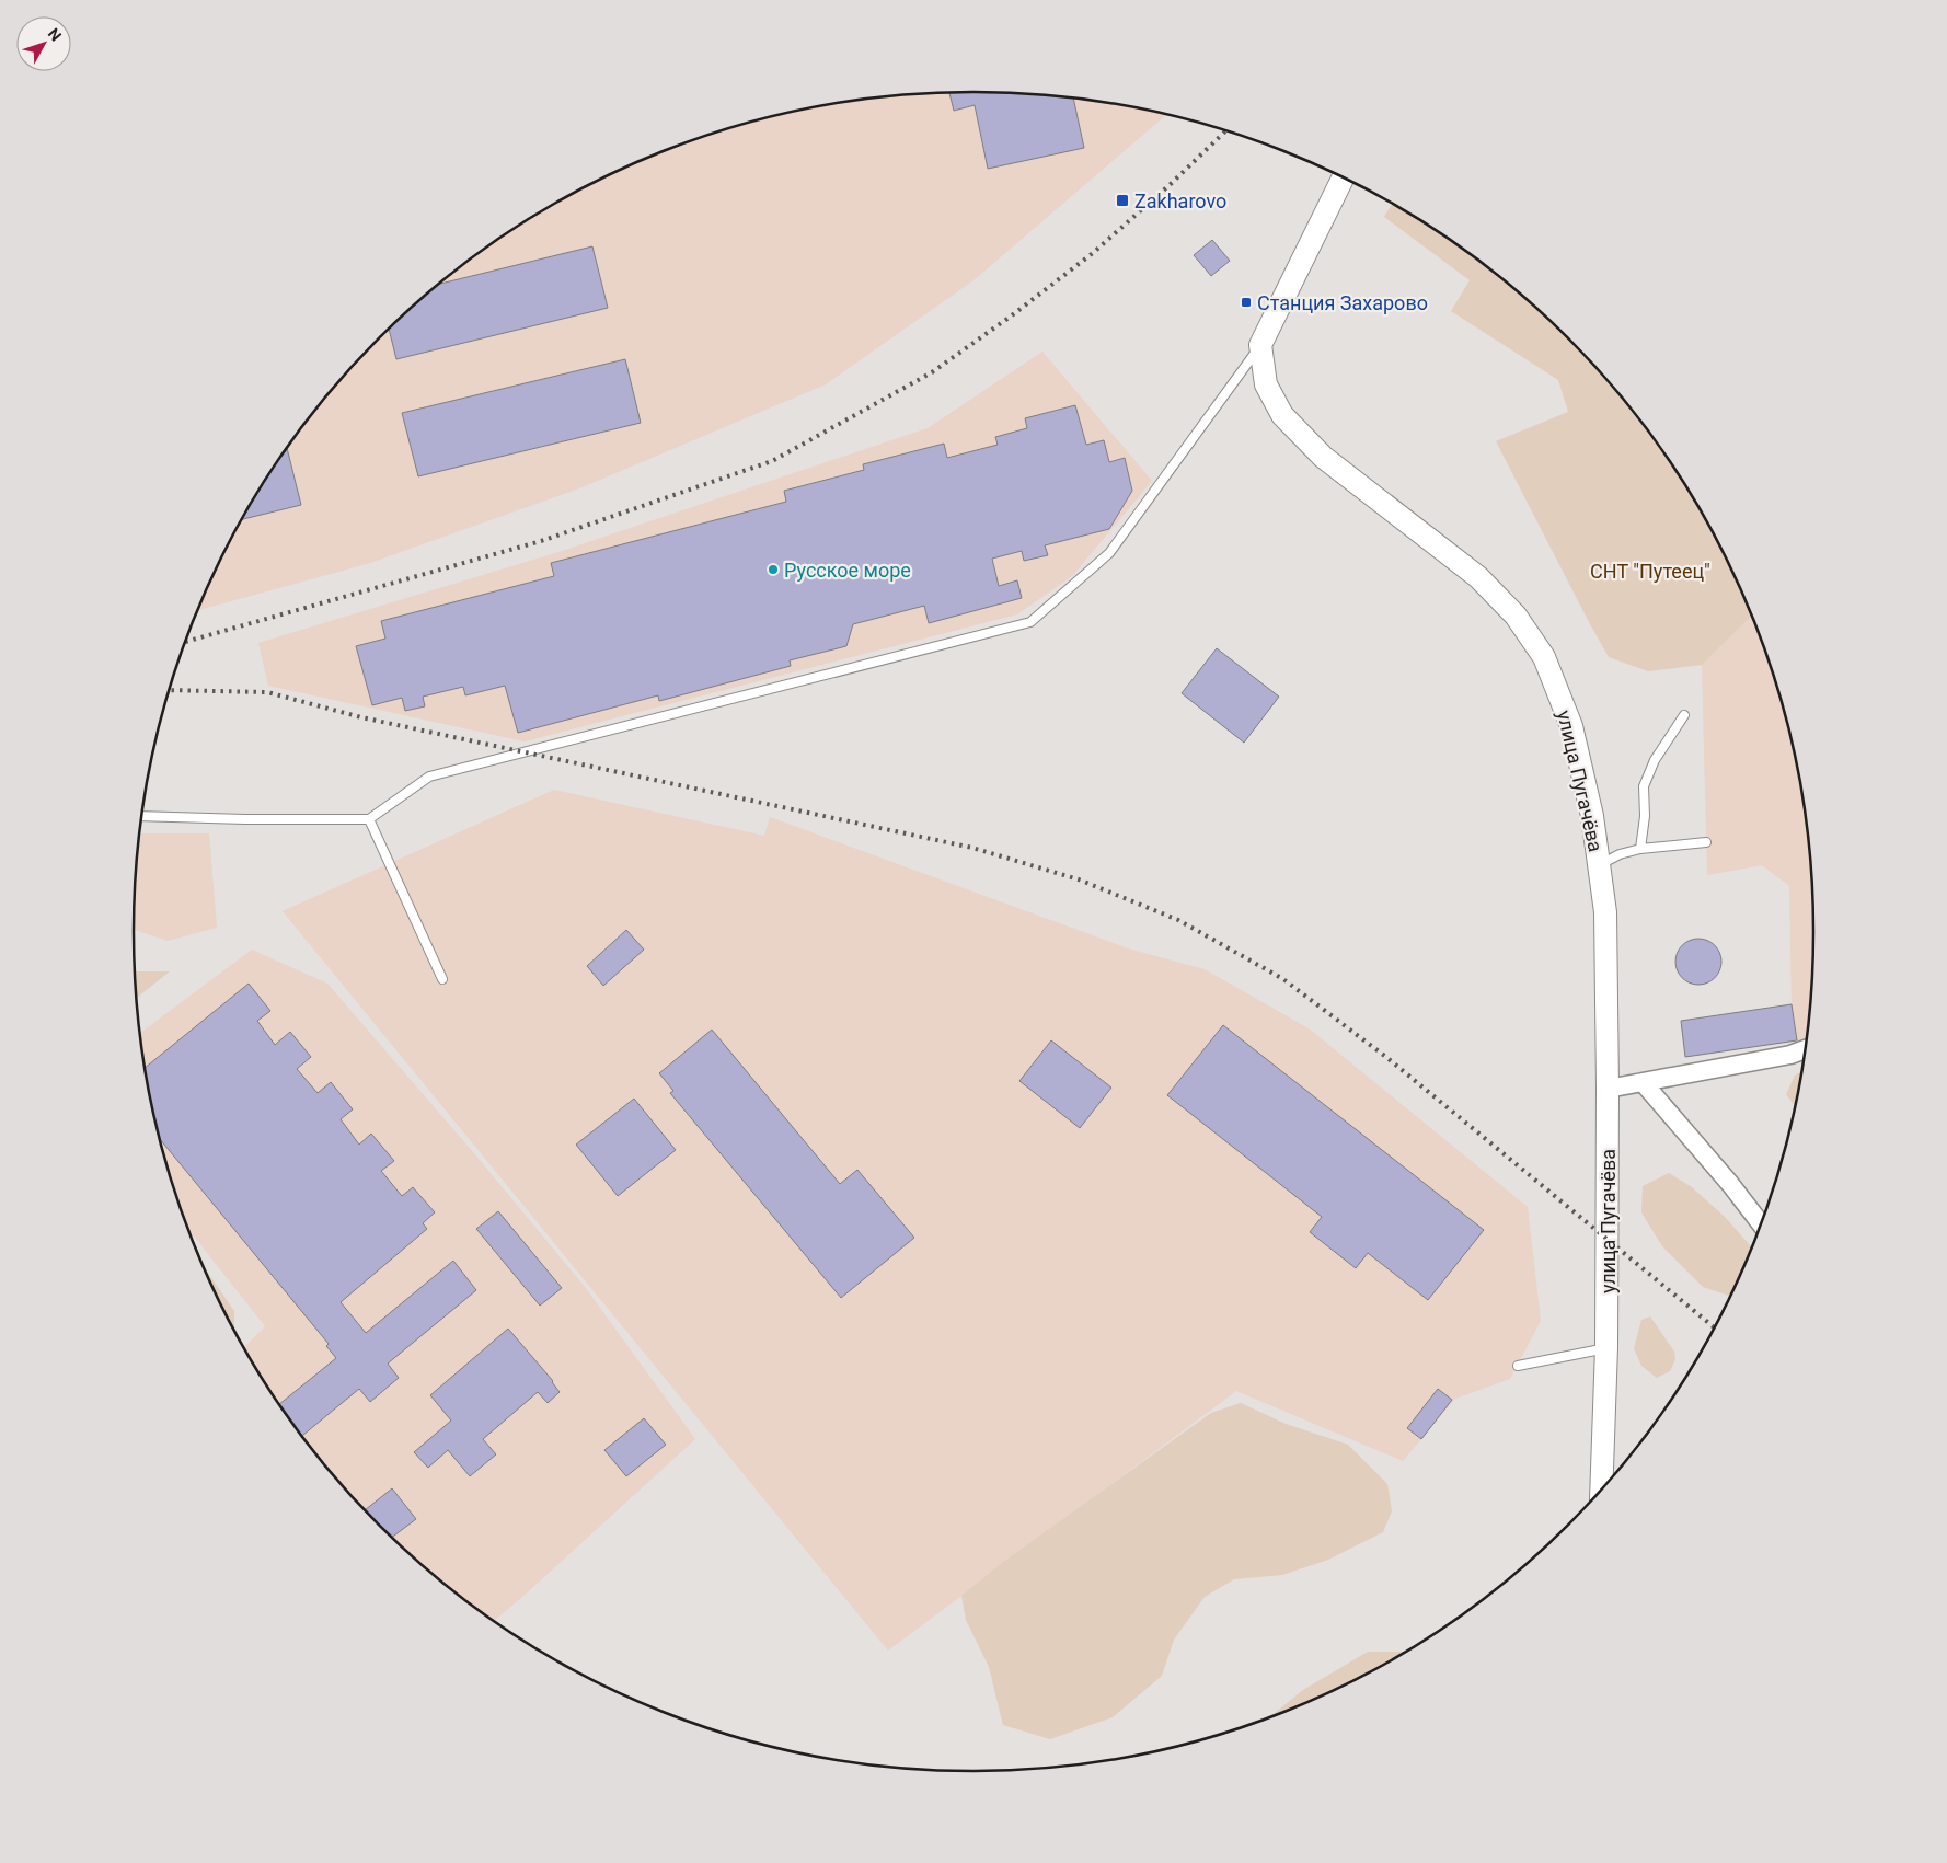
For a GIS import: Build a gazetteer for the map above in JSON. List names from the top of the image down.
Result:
{
  "streets": {
    "street": ["улица Пугачёва"]
  },
  "parks": ["СНТ \"Путеец\""],
  "places": {
    "transit": ["Zakharovo", "Станция Захарово"],
    "other": ["Русское море"]
  },
  "north": "top right"
}
